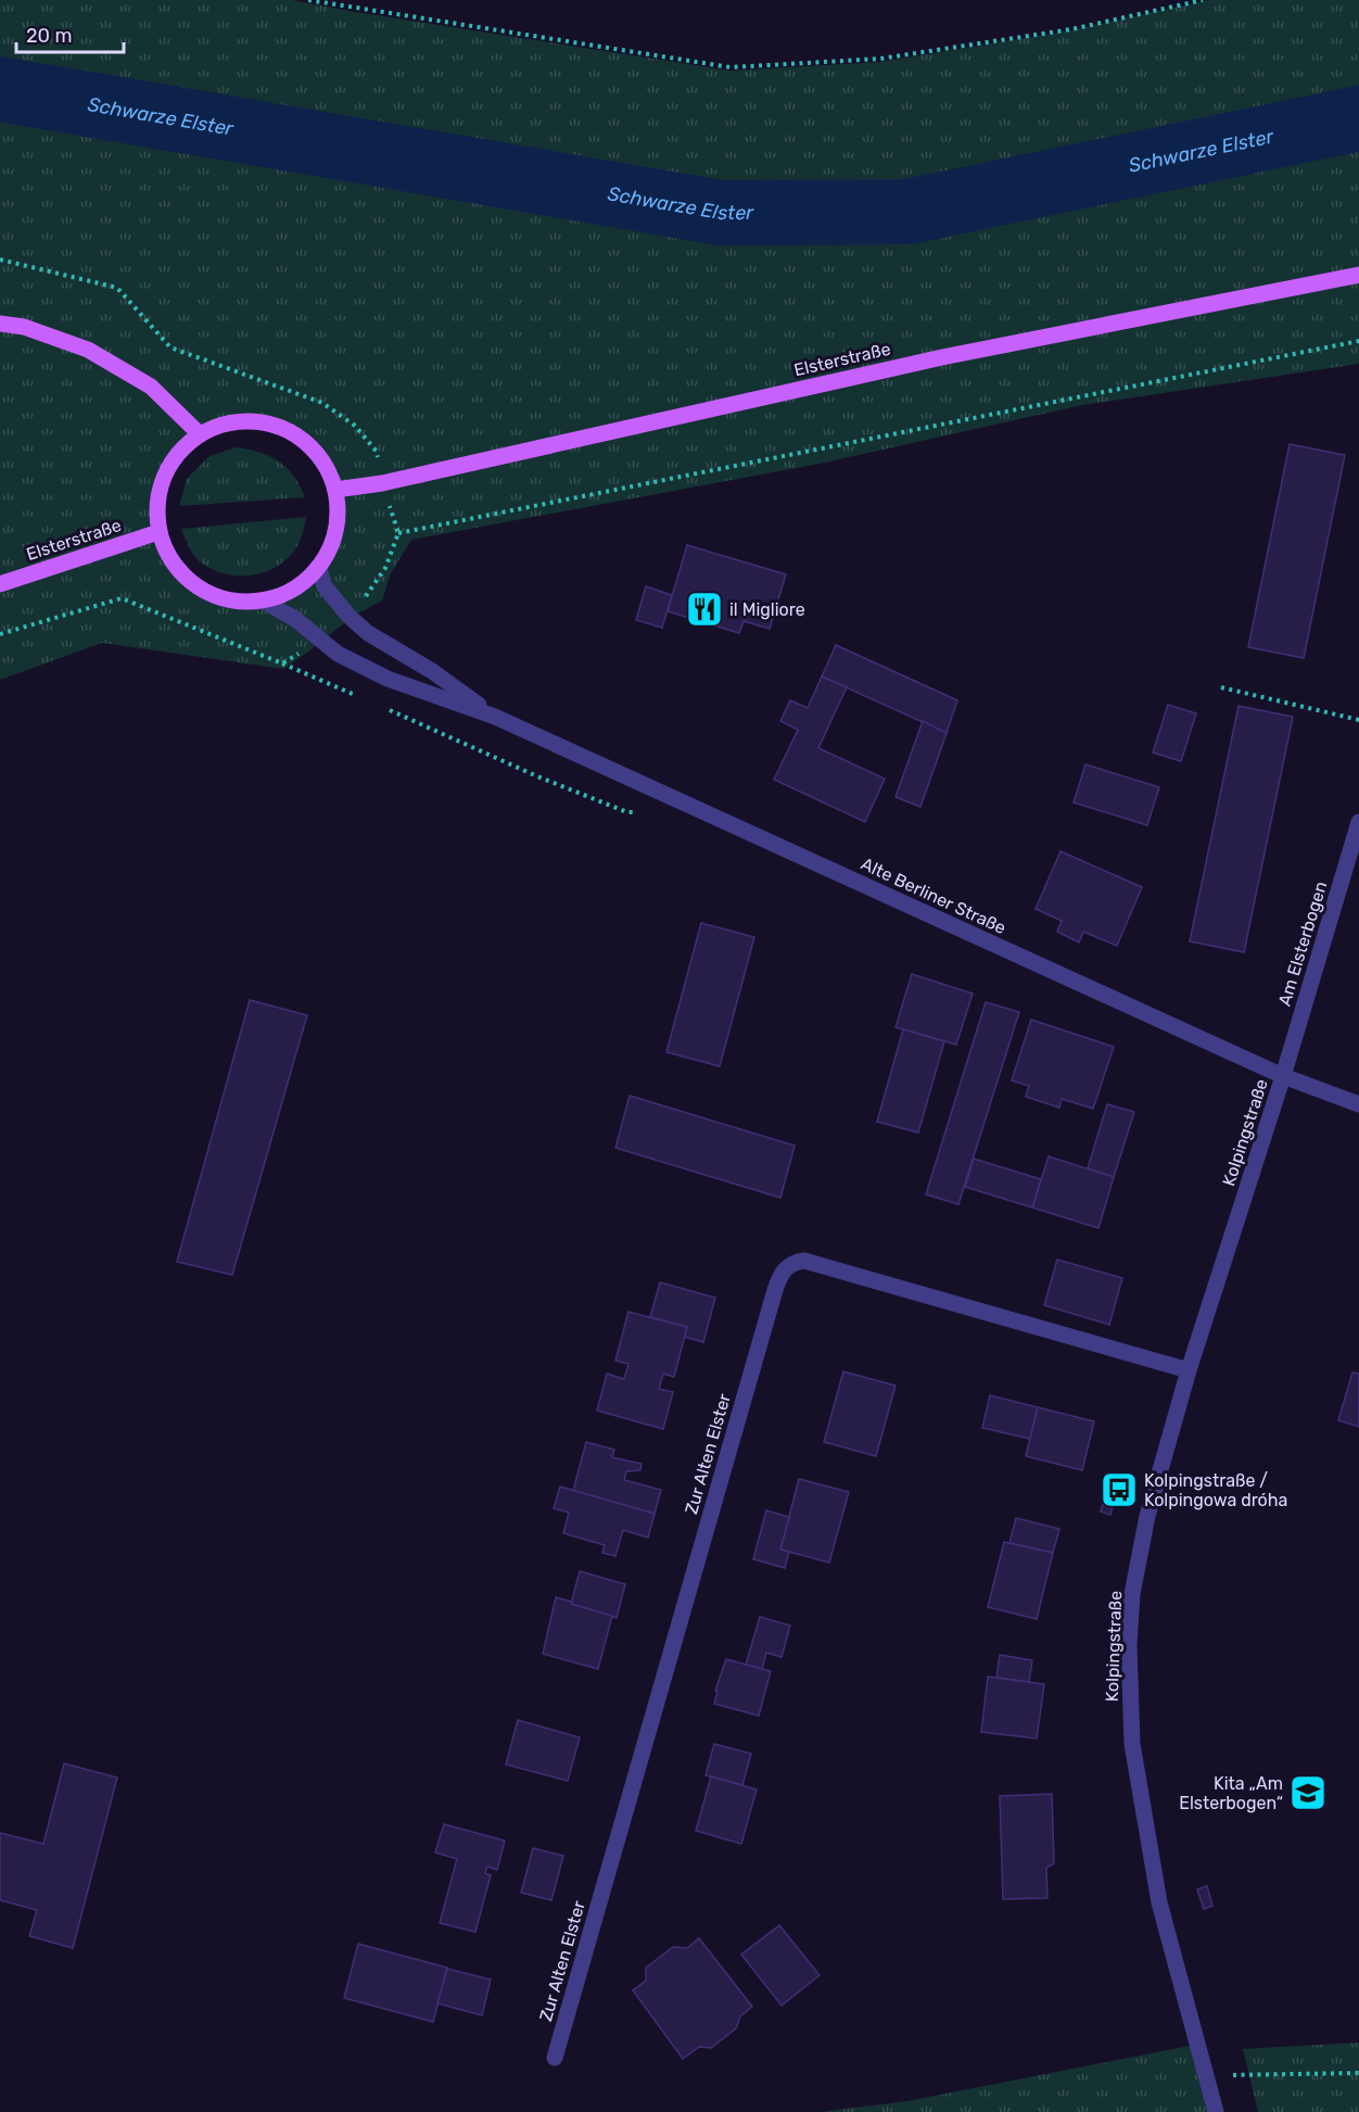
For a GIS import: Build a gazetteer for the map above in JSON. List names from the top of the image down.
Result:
{
  "streets": {
    "main road": ["Elsterstraße"],
    "street": [
      "Alte Berliner Straße",
      "Am Elsterbogen",
      "Kolpingstraße",
      "Zur Alten Elster"
    ]
  },
  "crossings": [
    ["Elsterstraße", "Alte Berliner Straße"],
    ["Alte Berliner Straße", "Am Elsterbogen"],
    ["Alte Berliner Straße", "Kolpingstraße"],
    ["Am Elsterbogen", "Kolpingstraße"],
    ["Kolpingstraße", "Zur Alten Elster"]
  ],
  "water": ["Schwarze Elster"],
  "places": {
    "restaurant": ["il Migliore"],
    "bus stop": ["Kolpingstraße / Kolpingowa dróha"],
    "school or university": ["Kita „Am Elsterbogen“"]
  },
  "scale_bar": "20 m"
}
